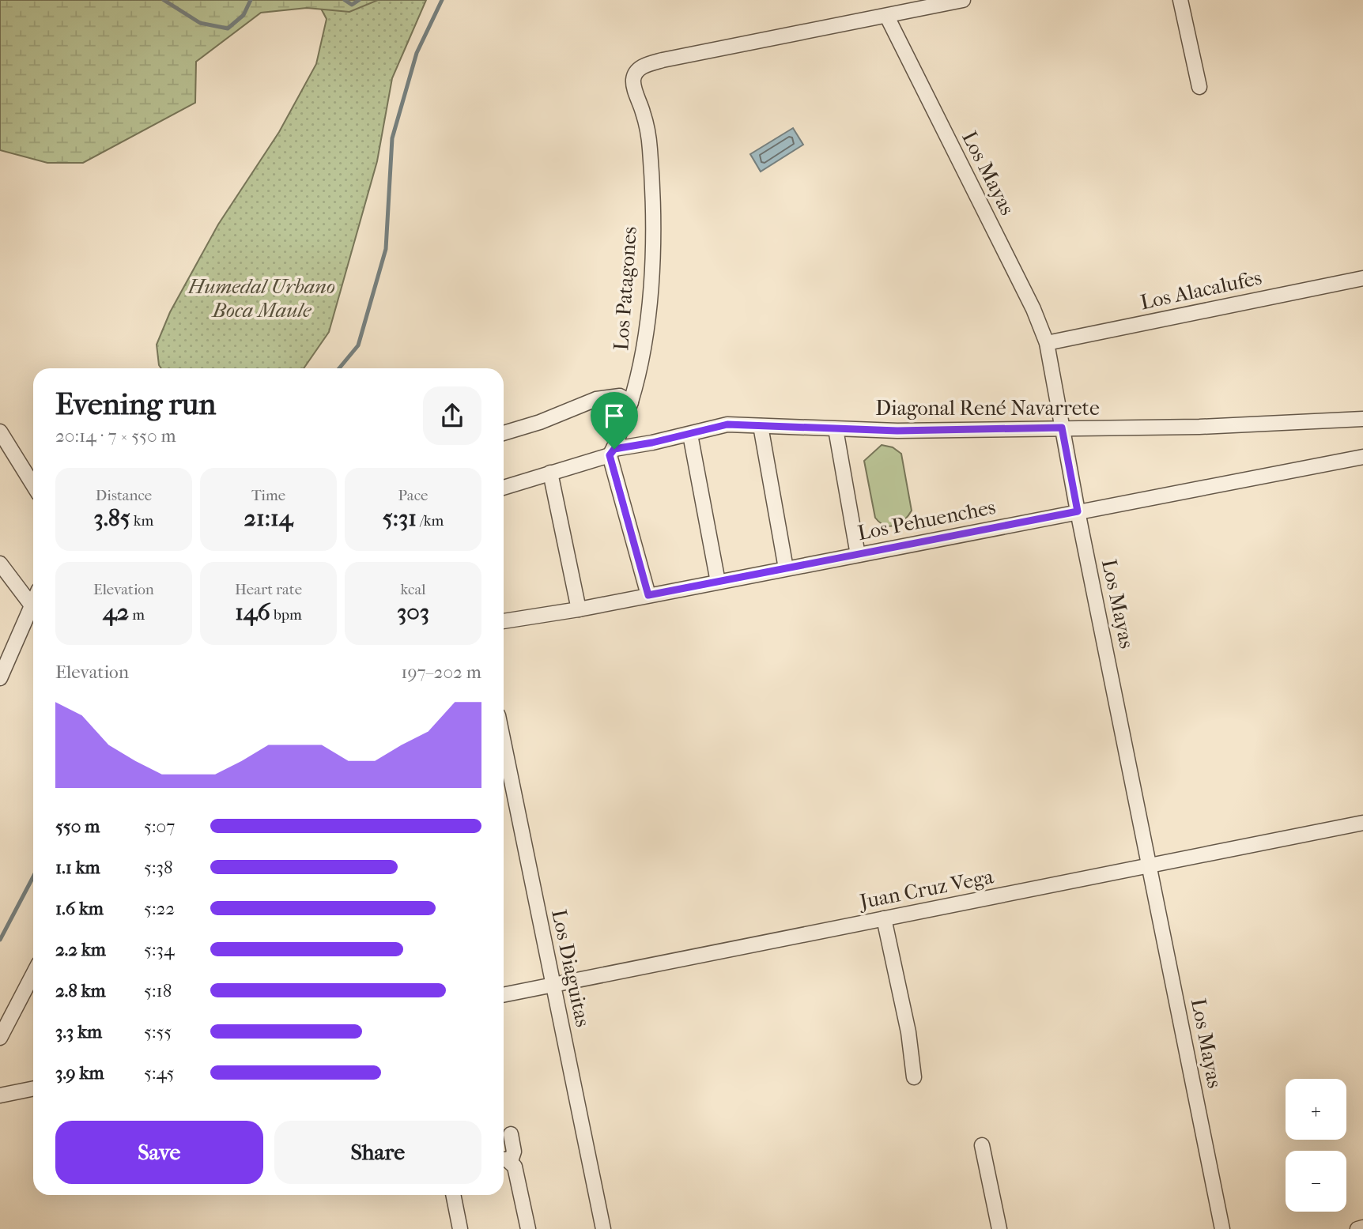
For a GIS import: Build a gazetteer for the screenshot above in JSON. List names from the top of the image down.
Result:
{
  "streets": {
    "street": [
      "Los Mayas",
      "Los Patagones",
      "Los Alacalufes",
      "Diagonal René Navarrete",
      "Los Pehuenches",
      "Juan Cruz Vega",
      "Los Diaguitas"
    ]
  },
  "crossings": [
    ["Los Mayas", "Los Patagones"],
    ["Los Mayas", "Los Alacalufes"],
    ["Los Mayas", "Diagonal René Navarrete"],
    ["Los Mayas", "Los Pehuenches"],
    ["Los Mayas", "Juan Cruz Vega"],
    ["Los Patagones", "Diagonal René Navarrete"],
    ["Juan Cruz Vega", "Los Diaguitas"]
  ],
  "parks": ["Humedal Urbano Boca Maule"],
  "page": {
    "heading": ["Evening run", "20:14 · 7 × 550 m"],
    "stats": [
      ["Distance", "3.85 km"],
      ["Time", "21:14"],
      ["Pace", "5:31 /km"],
      ["Elevation", "42 m"],
      ["Heart rate", "146 bpm"],
      ["kcal", "303"]
    ],
    "chart": ["Elevation", "197–202 m"],
    "list": [
      {
        "name": "550 m",
        "note": "5:07"
      },
      {
        "name": "1.1 km",
        "note": "5:38"
      },
      {
        "name": "1.6 km",
        "note": "5:22"
      },
      {
        "name": "2.2 km",
        "note": "5:34"
      },
      {
        "name": "2.8 km",
        "note": "5:18"
      },
      {
        "name": "3.3 km",
        "note": "5:55"
      },
      {
        "name": "3.9 km",
        "note": "5:45"
      }
    ],
    "map_buttons": ["+", "−"],
    "buttons": ["Save", "Share"]
  }
}
